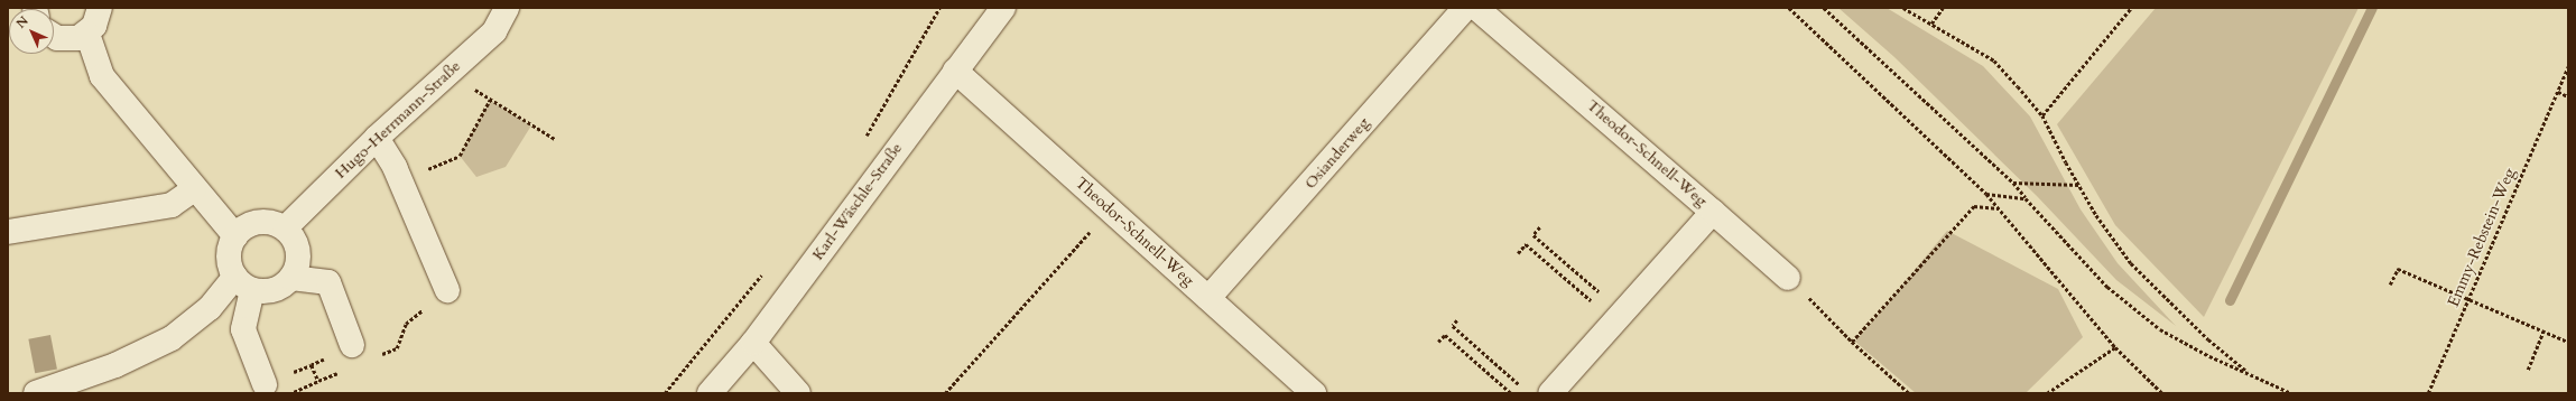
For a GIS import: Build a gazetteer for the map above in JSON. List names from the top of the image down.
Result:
{
  "streets": {
    "street": [
      "Hugo-Herrmann-Straße",
      "Osianderweg",
      "Theodor-Schnell-Weg",
      "Karl-Wäschle-Straße"
    ],
    "path": ["Emmy-Rebstein-Weg"]
  },
  "crossings": [
    ["Osianderweg", "Theodor-Schnell-Weg"],
    ["Theodor-Schnell-Weg", "Karl-Wäschle-Straße"]
  ],
  "north": "top left"
}
